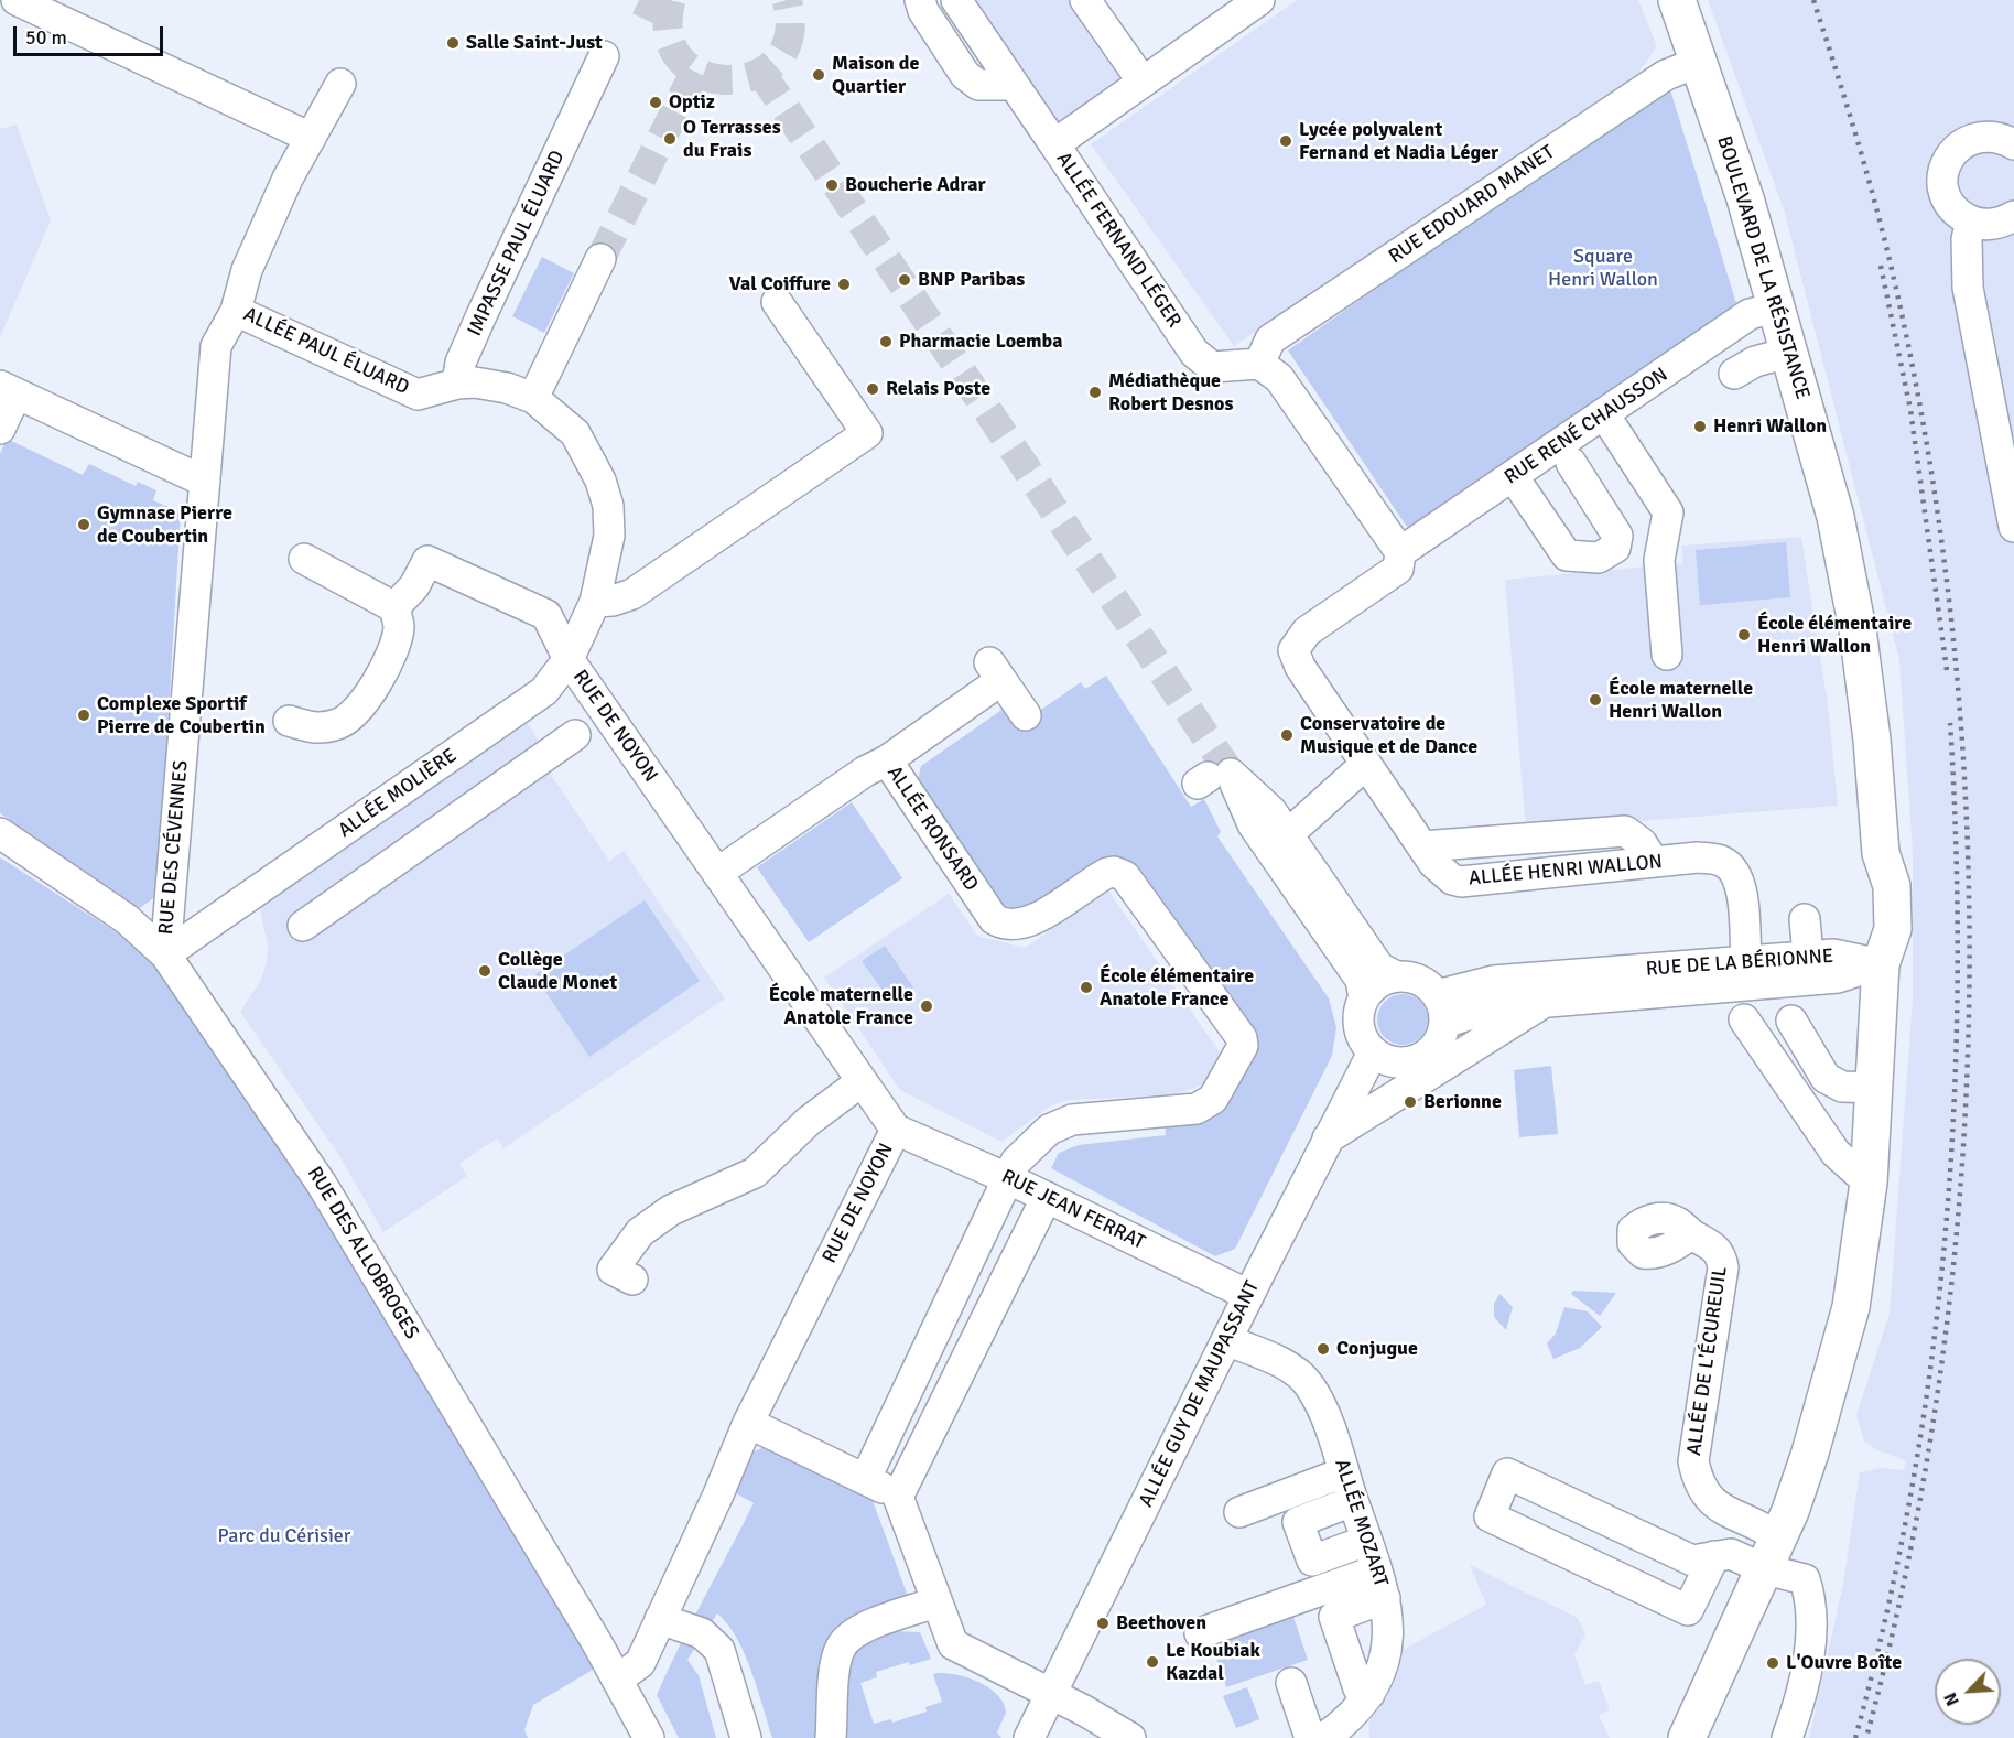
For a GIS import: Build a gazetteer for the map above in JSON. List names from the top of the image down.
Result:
{
  "streets": {
    "main road": ["BOULEVARD DE LA RÉSISTANCE"],
    "street": [
      "RUE EDOUARD MANET",
      "ALLÉE FERNAND LÉGER",
      "IMPASSE PAUL ÉLUARD",
      "ALLÉE PAUL ÉLUARD",
      "RUE RENÉ CHAUSSON",
      "RUE DE NOYON",
      "ALLÉE MOLIÈRE",
      "ALLÉE RONSARD",
      "RUE DES CÉVENNES",
      "ALLÉE HENRI WALLON",
      "RUE DE LA BÉRIONNE",
      "RUE JEAN FERRAT",
      "RUE DES ALLOBROGES",
      "ALLÉE DE L'ÉCUREUIL",
      "ALLÉE GUY DE MAUPASSANT",
      "ALLÉE MOZART"
    ]
  },
  "crossings": [
    ["RUE EDOUARD MANET", "ALLÉE FERNAND LÉGER"],
    ["RUE EDOUARD MANET", "BOULEVARD DE LA RÉSISTANCE"],
    ["IMPASSE PAUL ÉLUARD", "ALLÉE PAUL ÉLUARD"],
    ["BOULEVARD DE LA RÉSISTANCE", "RUE RENÉ CHAUSSON"],
    ["BOULEVARD DE LA RÉSISTANCE", "RUE DE LA BÉRIONNE"],
    ["BOULEVARD DE LA RÉSISTANCE", "ALLÉE DE L'ÉCUREUIL"],
    ["ALLÉE PAUL ÉLUARD", "ALLÉE MOLIÈRE"],
    ["ALLÉE PAUL ÉLUARD", "RUE DES CÉVENNES"],
    ["RUE RENÉ CHAUSSON", "ALLÉE HENRI WALLON"],
    ["RUE DE NOYON", "ALLÉE MOLIÈRE"],
    ["RUE DE NOYON", "ALLÉE RONSARD"],
    ["RUE DE NOYON", "RUE JEAN FERRAT"],
    ["RUE DE NOYON", "RUE DES ALLOBROGES"],
    ["ALLÉE MOLIÈRE", "RUE DES CÉVENNES"],
    ["ALLÉE MOLIÈRE", "RUE DES ALLOBROGES"],
    ["ALLÉE RONSARD", "RUE JEAN FERRAT"],
    ["RUE DES CÉVENNES", "RUE DES ALLOBROGES"],
    ["ALLÉE HENRI WALLON", "RUE DE LA BÉRIONNE"],
    ["RUE DE LA BÉRIONNE", "ALLÉE GUY DE MAUPASSANT"],
    ["RUE JEAN FERRAT", "ALLÉE GUY DE MAUPASSANT"],
    ["ALLÉE GUY DE MAUPASSANT", "ALLÉE MOZART"]
  ],
  "parks": ["Square Henri Wallon", "Parc du Cérisier"],
  "places": [
    "Salle Saint-Just",
    "Maison de Quartier",
    "Optiz",
    "O Terrasses du Frais",
    "Lycée polyvalent Fernand et Nadia Léger",
    "Boucherie Adrar",
    "BNP Paribas",
    "Val Coiffure",
    "Pharmacie Loemba",
    "Relais Poste",
    "Médiathèque Robert Desnos",
    "Henri Wallon",
    "Gymnase Pierre de Coubertin",
    "École élémentaire Henri Wallon",
    "École maternelle Henri Wallon",
    "Complexe Sportif Pierre de Coubertin",
    "Conservatoire de Musique et de Dance",
    "Collège Claude Monet",
    "École élémentaire Anatole France",
    "École maternelle Anatole France",
    "Berionne",
    "Conjugue",
    "Beethoven",
    "Le Koubiak Kazdal",
    "L'Ouvre Boîte"
  ],
  "scale_bar": "50 m",
  "north": "bottom left"
}
